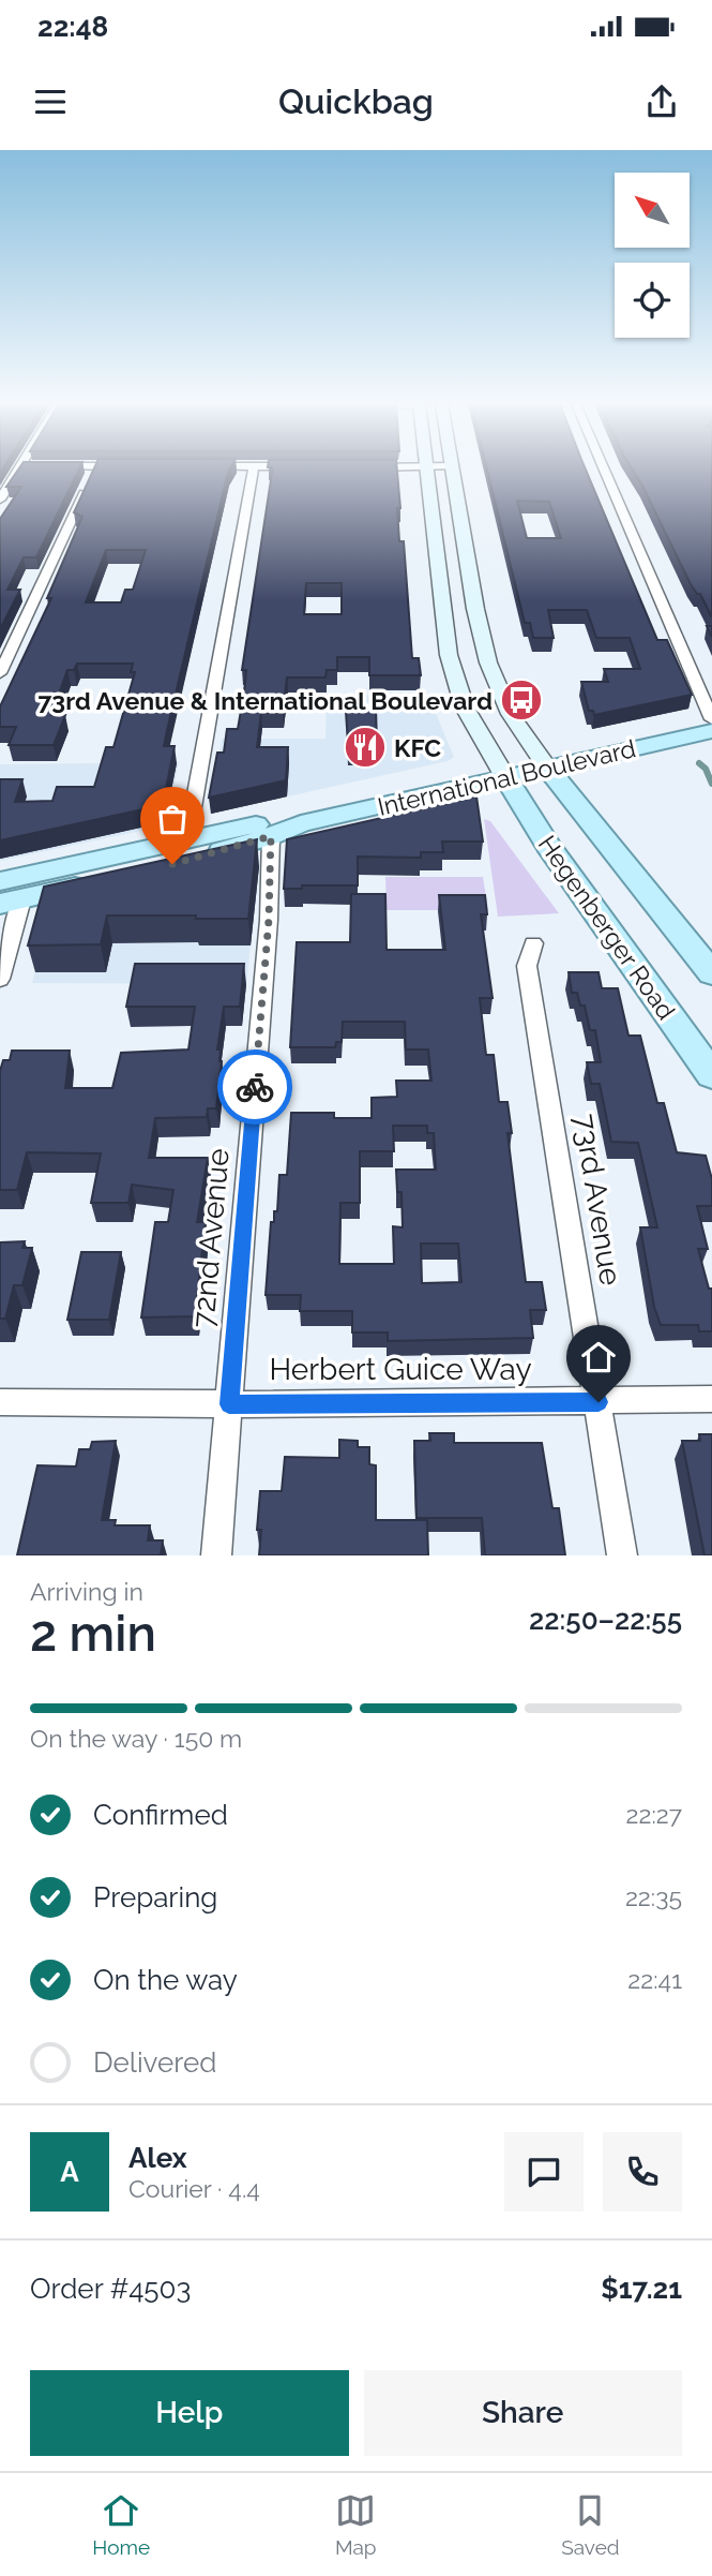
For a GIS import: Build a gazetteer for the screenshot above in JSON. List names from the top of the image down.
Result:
{
  "streets": {
    "main road": ["International Boulevard", "Hegenberger Road"],
    "street": ["73rd Avenue", "72nd Avenue", "Herbert Guice Way"]
  },
  "crossings": [
    ["International Boulevard", "Hegenberger Road"],
    ["International Boulevard", "72nd Avenue"],
    ["73rd Avenue", "Herbert Guice Way"],
    ["72nd Avenue", "Herbert Guice Way"]
  ],
  "places": {
    "bus stop": ["73rd Avenue & International Boulevard"],
    "restaurant": ["KFC"]
  },
  "north": "top left",
  "page": {
    "status": "22:48",
    "header": "Quickbag",
    "heading": ["2 min", "Arriving in", "22:50–22:55"],
    "panel": [
      "Alex",
      "Courier · 4.4",
      "Order #4503",
      "$17.21"
    ],
    "bar": "On the way · 150 m",
    "list": [
      ["Confirmed", "22:27"],
      ["Preparing", "22:35"],
      ["On the way", "22:41"],
      "Delivered"
    ],
    "round": "A",
    "buttons": ["Help", "Share"],
    "tabs": ["Home", "Map", "Saved"]
  }
}
